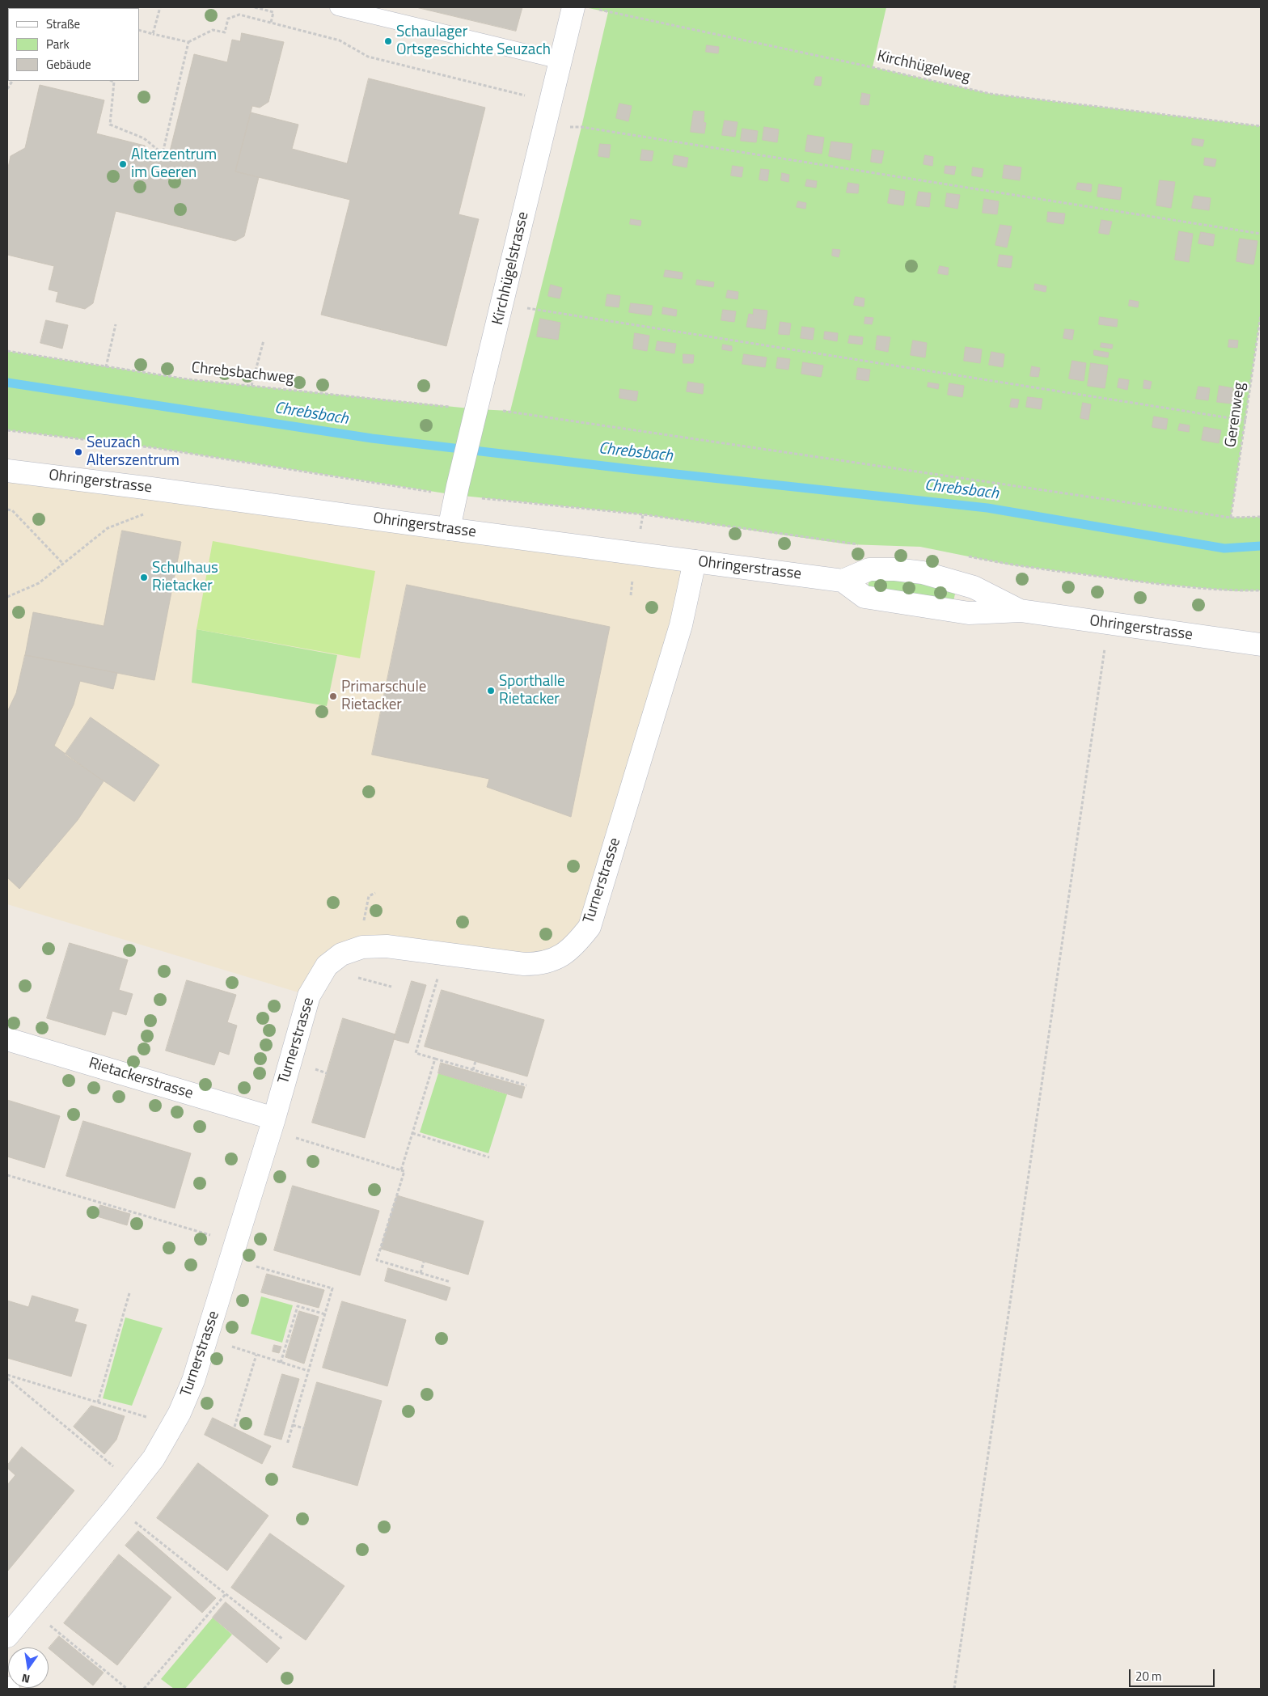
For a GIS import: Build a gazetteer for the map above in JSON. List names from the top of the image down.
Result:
{
  "streets": {
    "street": [
      "Kirchhügelstrasse",
      "Ohringerstrasse",
      "Turnerstrasse",
      "Rietackerstrasse"
    ],
    "path": ["Kirchhügelweg", "Chrebsbachweg", "Gerenweg"]
  },
  "crossings": [
    ["Kirchhügelweg", "Kirchhügelstrasse"],
    ["Kirchhügelstrasse", "Chrebsbachweg"],
    ["Kirchhügelstrasse", "Ohringerstrasse"],
    ["Chrebsbachweg", "Gerenweg"],
    ["Ohringerstrasse", "Turnerstrasse"],
    ["Turnerstrasse", "Rietackerstrasse"]
  ],
  "water": ["Chrebsbach"],
  "places": [
    "Schaulager Ortsgeschichte Seuzach",
    "Alterzentrum im Geeren",
    "Seuzach Alterszentrum",
    "Schulhaus Rietacker",
    "Sporthalle Rietacker",
    "Primarschule Rietacker"
  ],
  "legend": ["Straße", "Park", "Gebäude"],
  "scale_bar": "20 m",
  "north": "bottom"
}
